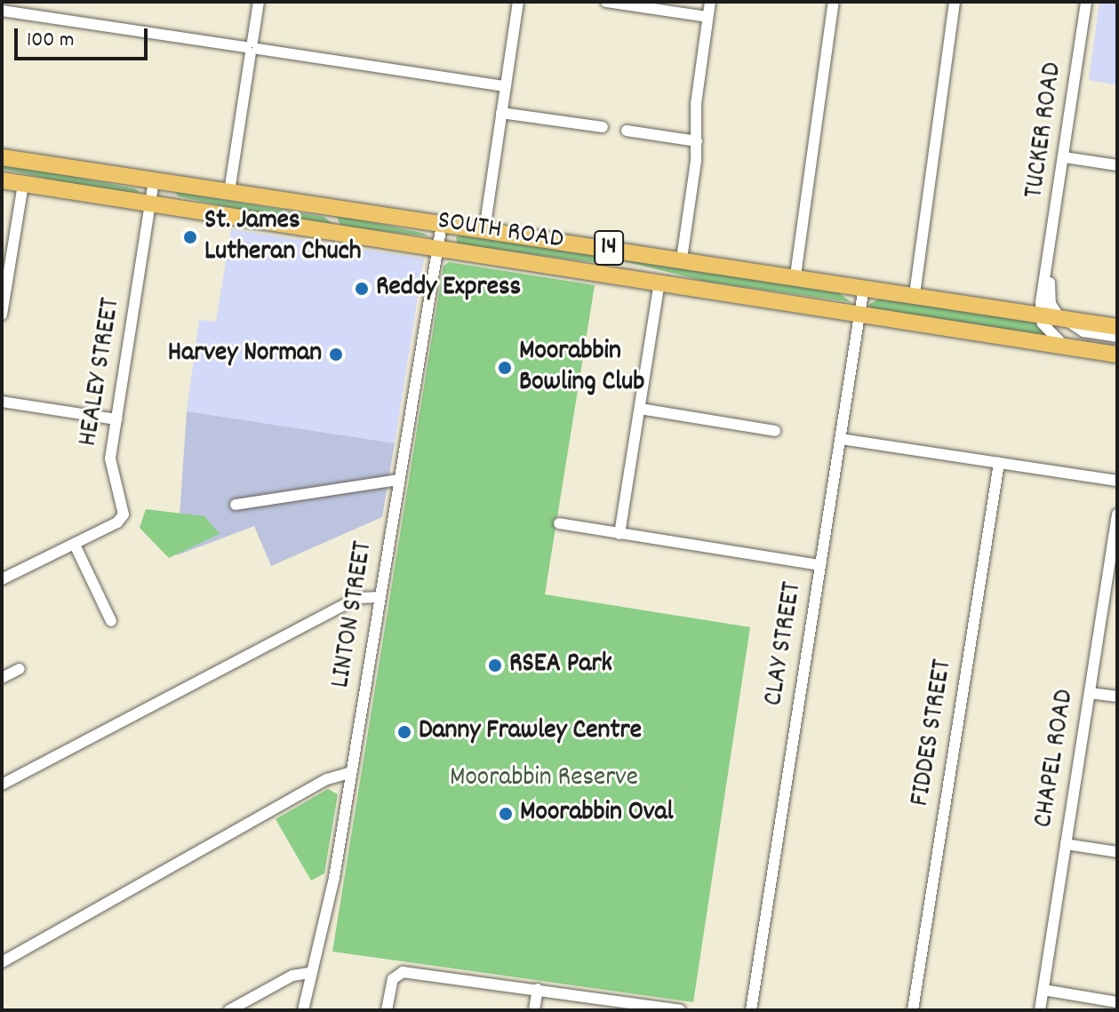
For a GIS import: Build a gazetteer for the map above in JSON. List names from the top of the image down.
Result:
{
  "streets": {
    "highway": ["SOUTH ROAD", "14"],
    "street": [
      "TUCKER ROAD",
      "HEALEY STREET",
      "LINTON STREET",
      "CLAY STREET",
      "FIDDES STREET",
      "CHAPEL ROAD"
    ]
  },
  "crossings": [
    ["TUCKER ROAD", "SOUTH ROAD"],
    ["SOUTH ROAD", "HEALEY STREET"],
    ["SOUTH ROAD", "LINTON STREET"],
    ["SOUTH ROAD", "CLAY STREET"]
  ],
  "parks": ["Moorabbin Reserve"],
  "places": [
    "St. James Lutheran Chuch",
    "Reddy Express",
    "Harvey Norman",
    "Moorabbin Bowling Club",
    "RSEA Park",
    "Danny Frawley Centre",
    "Moorabbin Oval"
  ],
  "scale_bar": "100 m"
}
